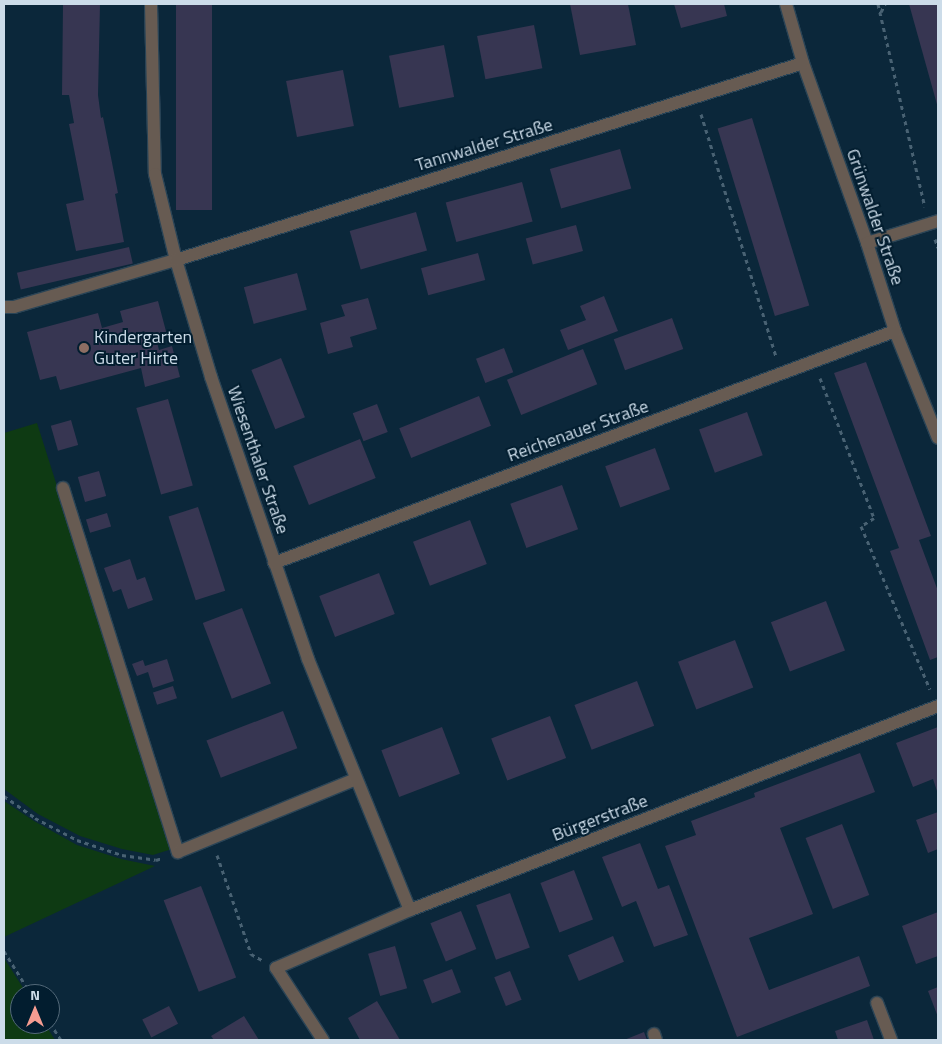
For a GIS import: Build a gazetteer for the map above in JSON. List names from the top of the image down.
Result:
{
  "streets": {
    "street": [
      "Tannwalder Straße",
      "Grünwalder Straße",
      "Reichenauer Straße",
      "Wiesenthaler Straße",
      "Bürgerstraße"
    ]
  },
  "crossings": [
    ["Tannwalder Straße", "Grünwalder Straße"],
    ["Tannwalder Straße", "Wiesenthaler Straße"],
    ["Grünwalder Straße", "Reichenauer Straße"],
    ["Reichenauer Straße", "Wiesenthaler Straße"],
    ["Wiesenthaler Straße", "Bürgerstraße"]
  ],
  "places": ["Kindergarten Guter Hirte"],
  "north": "top"
}
